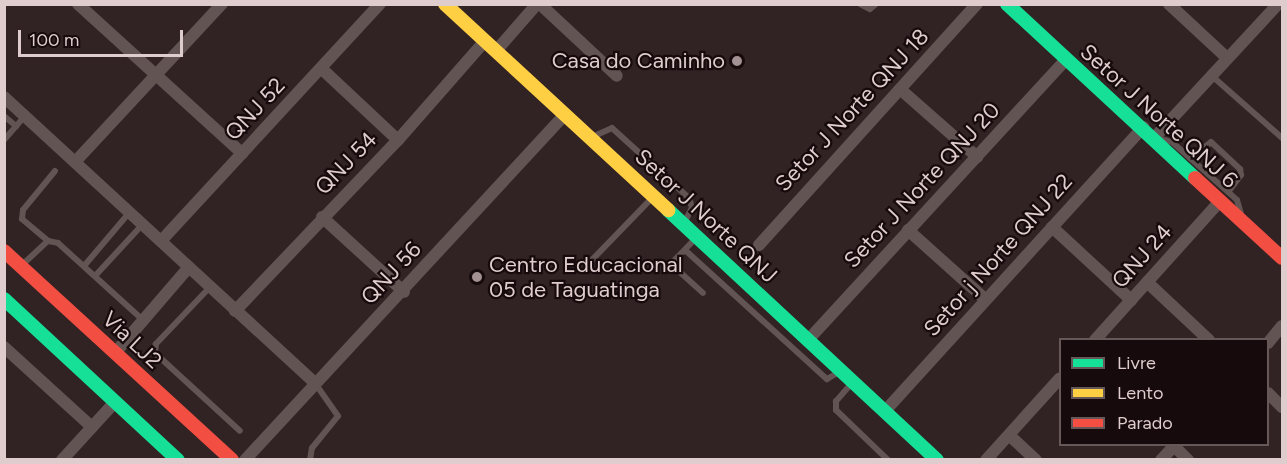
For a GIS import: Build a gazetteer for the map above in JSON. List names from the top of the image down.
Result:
{
  "streets": {
    "main road": ["Setor J Norte QNJ 6", "Setor J Norte QNJ", "Via LJ2"],
    "street": [
      "QNJ 52",
      "Setor J Norte QNJ 18",
      "QNJ 54",
      "Setor J Norte QNJ 20",
      "Setor j Norte QNJ 22",
      "QNJ 24",
      "QNJ 56"
    ]
  },
  "crossings": [
    ["Setor J Norte QNJ 6", "Setor J Norte QNJ 20"],
    ["Setor J Norte QNJ 6", "Setor j Norte QNJ 22"],
    ["Setor J Norte QNJ 6", "QNJ 24"],
    ["QNJ 54", "Setor J Norte QNJ"],
    ["Setor J Norte QNJ 20", "Setor J Norte QNJ"],
    ["Setor J Norte QNJ", "Setor j Norte QNJ 22"],
    ["Setor J Norte QNJ", "QNJ 56"]
  ],
  "places": ["Casa do Caminho", "Centro Educacional 05 de Taguatinga"],
  "legend": ["Livre", "Lento", "Parado"],
  "scale_bar": "100 m"
}
